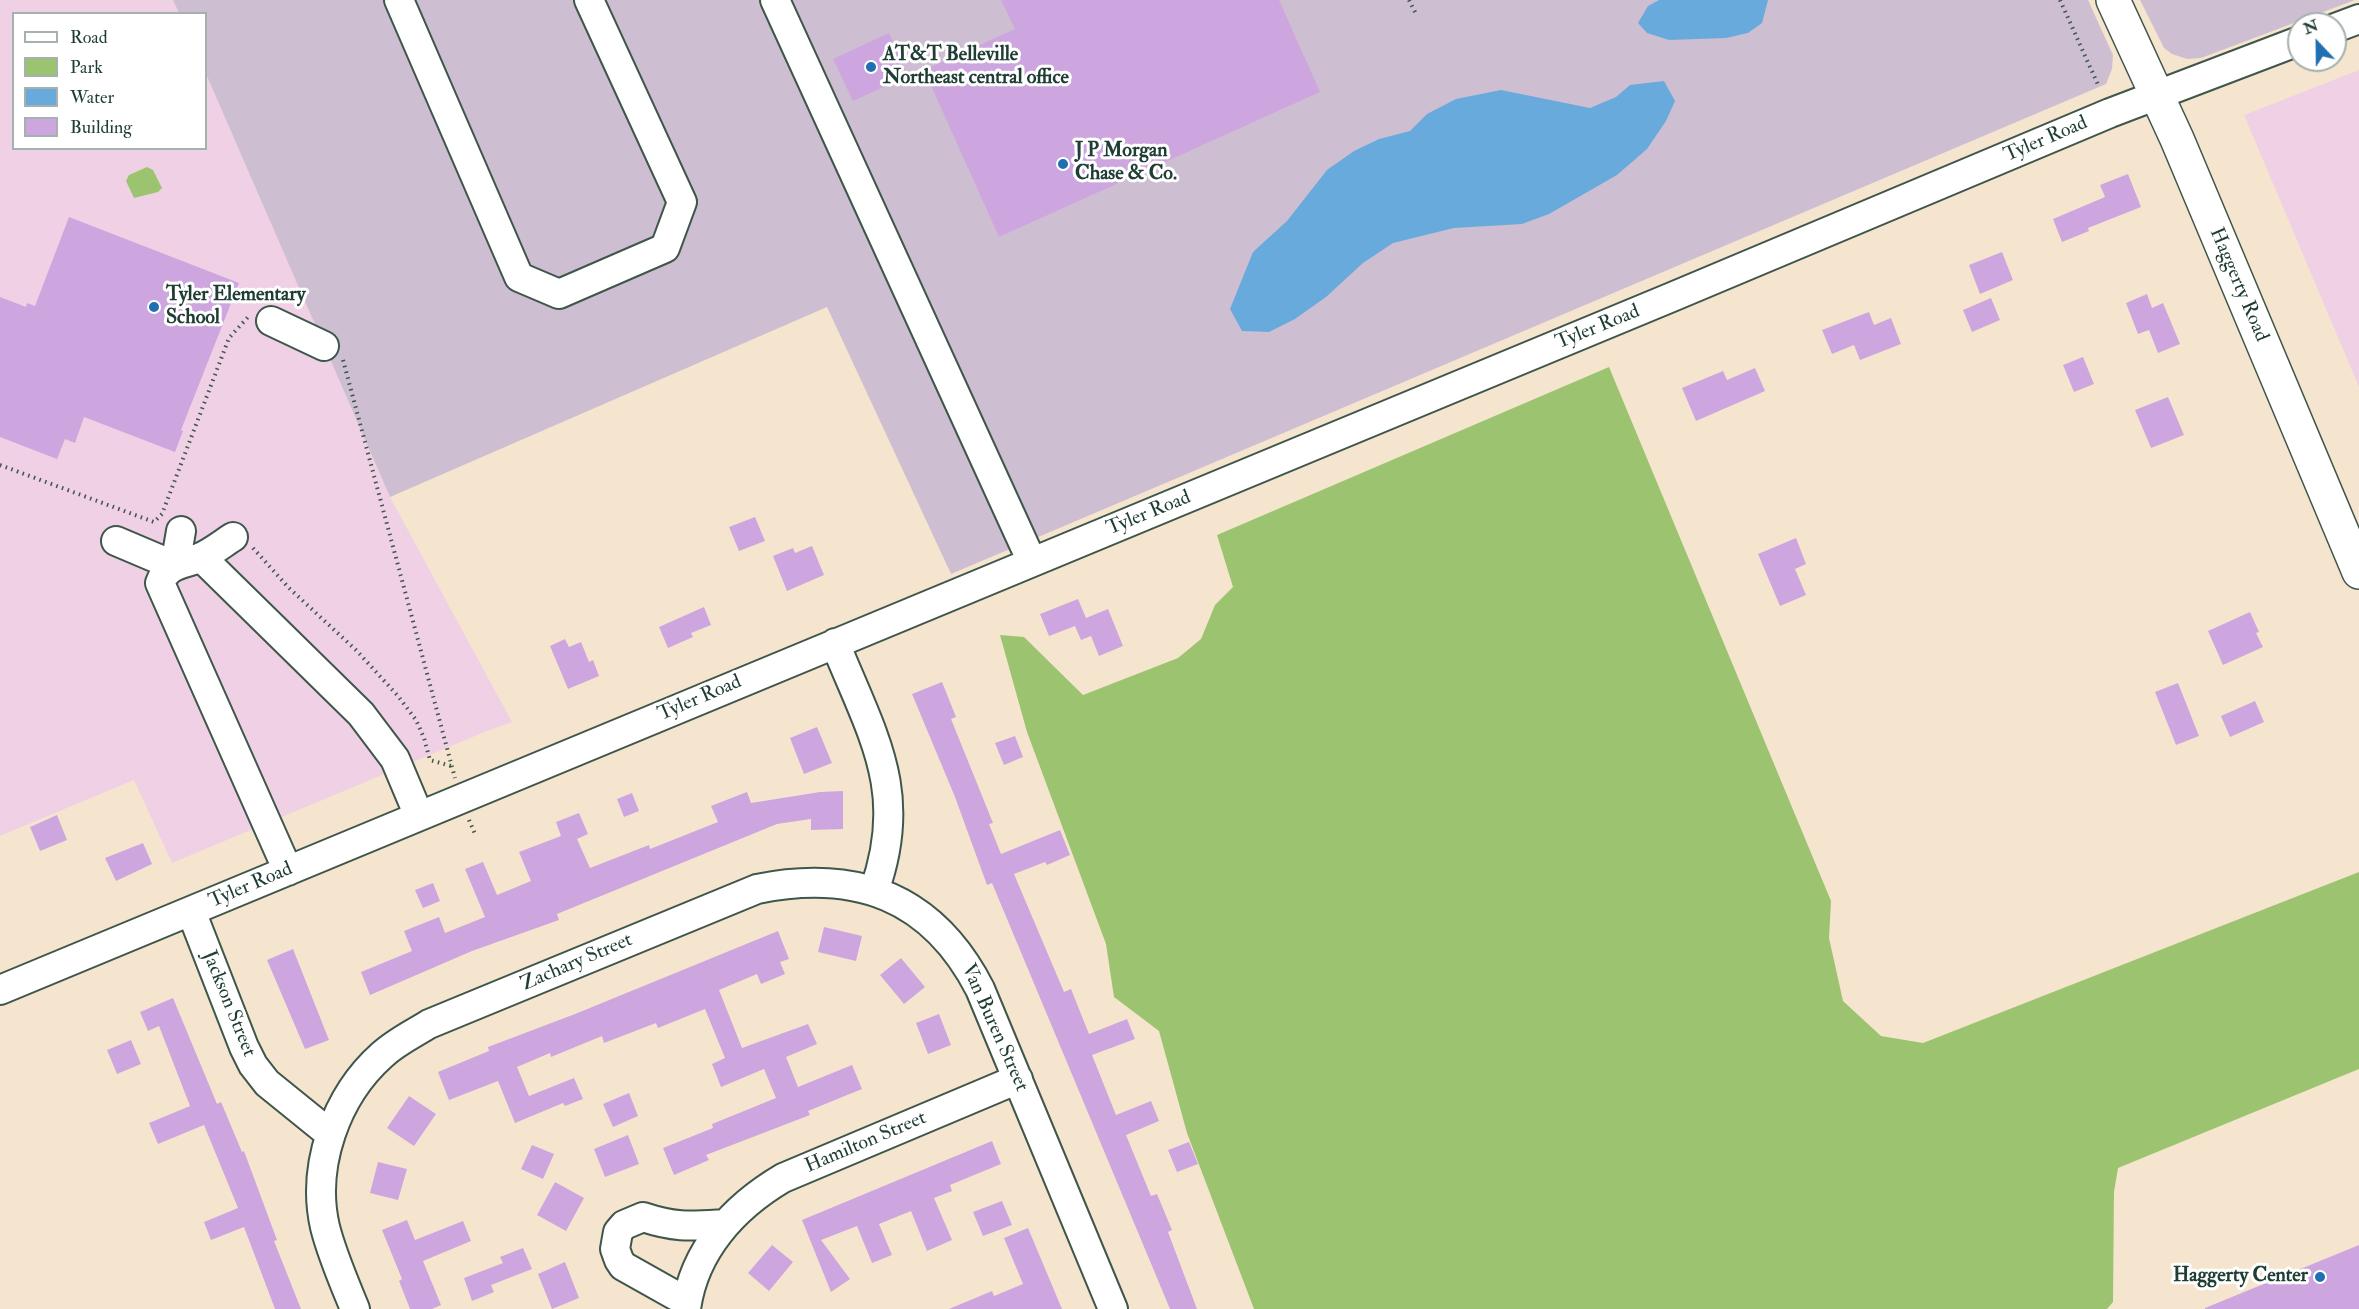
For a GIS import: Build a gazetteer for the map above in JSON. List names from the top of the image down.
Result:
{
  "streets": {
    "main road": ["Haggerty Road"],
    "street": [
      "Tyler Road",
      "Zachary Street",
      "Jackson Street",
      "Van Buren Street",
      "Hamilton Street"
    ]
  },
  "crossings": [
    ["Tyler Road", "Haggerty Road"],
    ["Tyler Road", "Jackson Street"],
    ["Zachary Street", "Jackson Street"],
    ["Zachary Street", "Van Buren Street"],
    ["Van Buren Street", "Hamilton Street"]
  ],
  "places": [
    "AT&T Belleville Northeast central office",
    "J P Morgan Chase & Co.",
    "Tyler Elementary School",
    "Haggerty Center"
  ],
  "legend": [
    "Road",
    "Park",
    "Water",
    "Building"
  ],
  "north": "top"
}
